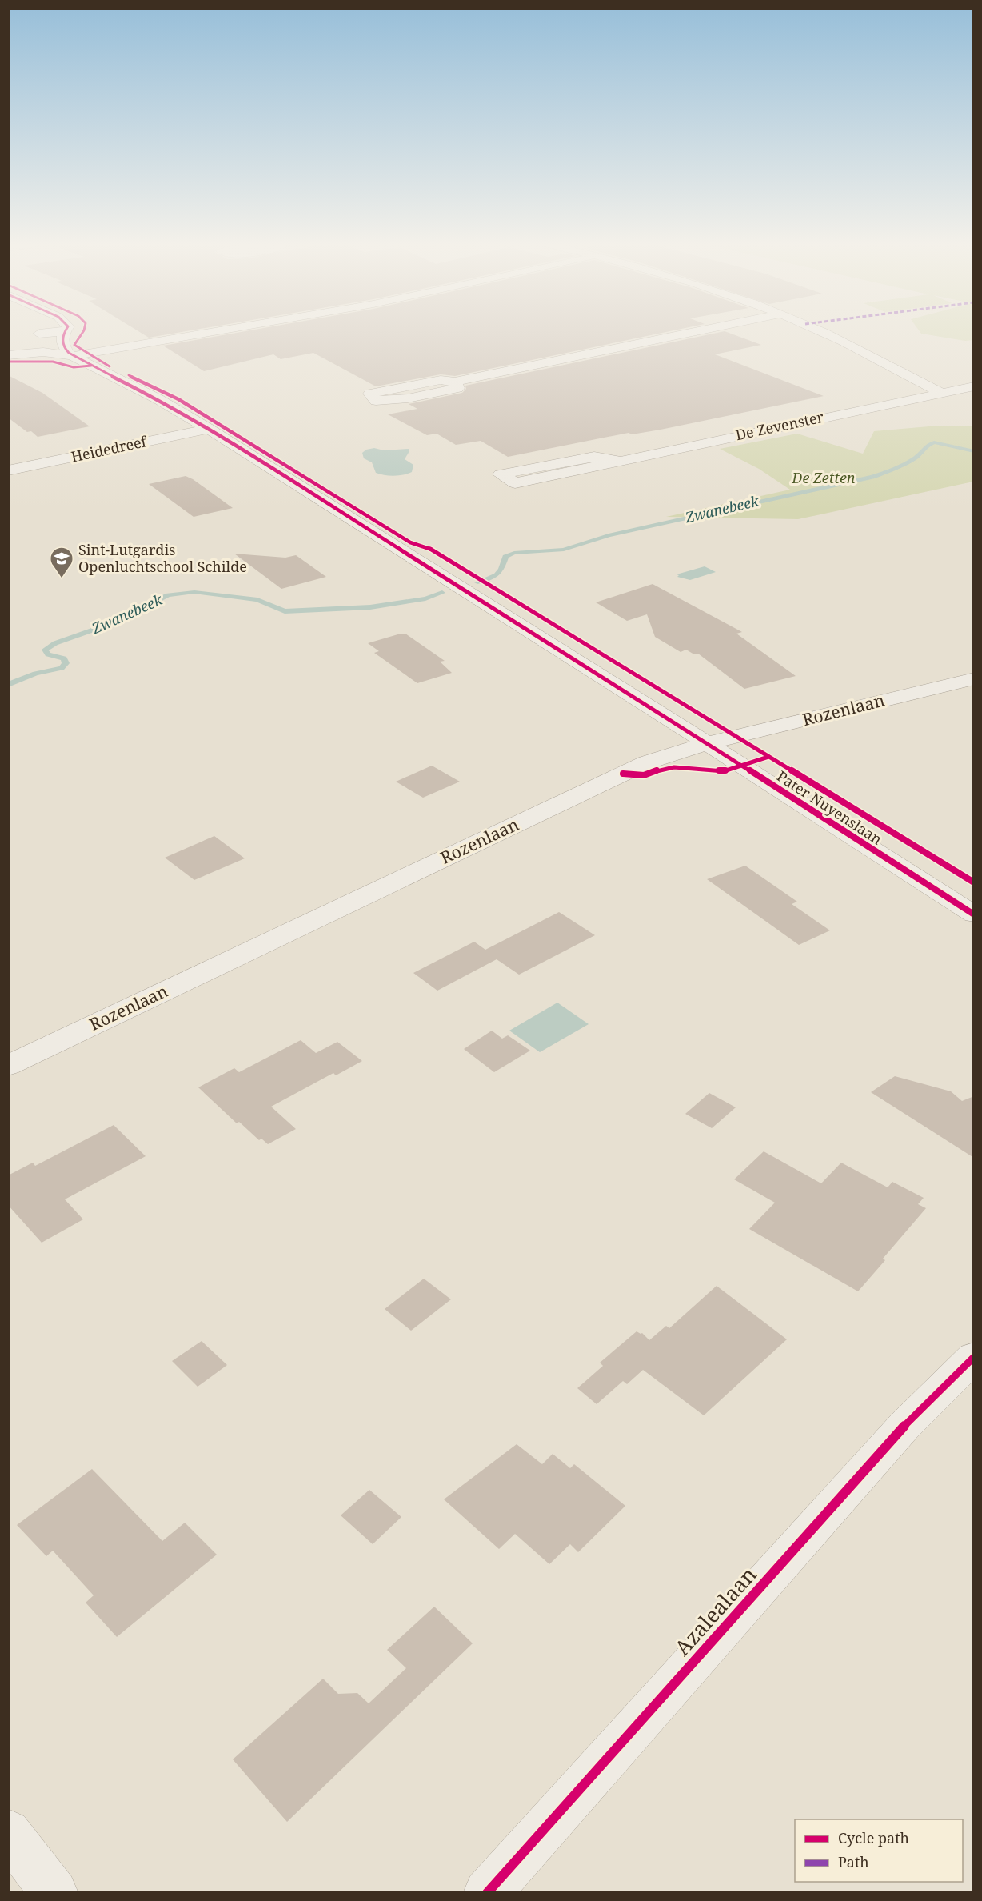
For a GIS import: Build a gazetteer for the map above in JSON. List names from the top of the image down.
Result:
{
  "streets": {
    "street": [
      "De Zevenster",
      "Heidedreef",
      "Rozenlaan",
      "Pater Nuyenslaan",
      "Azalealaan"
    ]
  },
  "crossings": [
    ["Heidedreef", "Pater Nuyenslaan"],
    ["Rozenlaan", "Pater Nuyenslaan"]
  ],
  "water": ["Zwanebeek"],
  "parks": ["De Zetten"],
  "places": {
    "school or university": ["Sint-Lutgardis Openluchtschool Schilde"]
  },
  "legend": ["Cycle path", "Path"]
}
